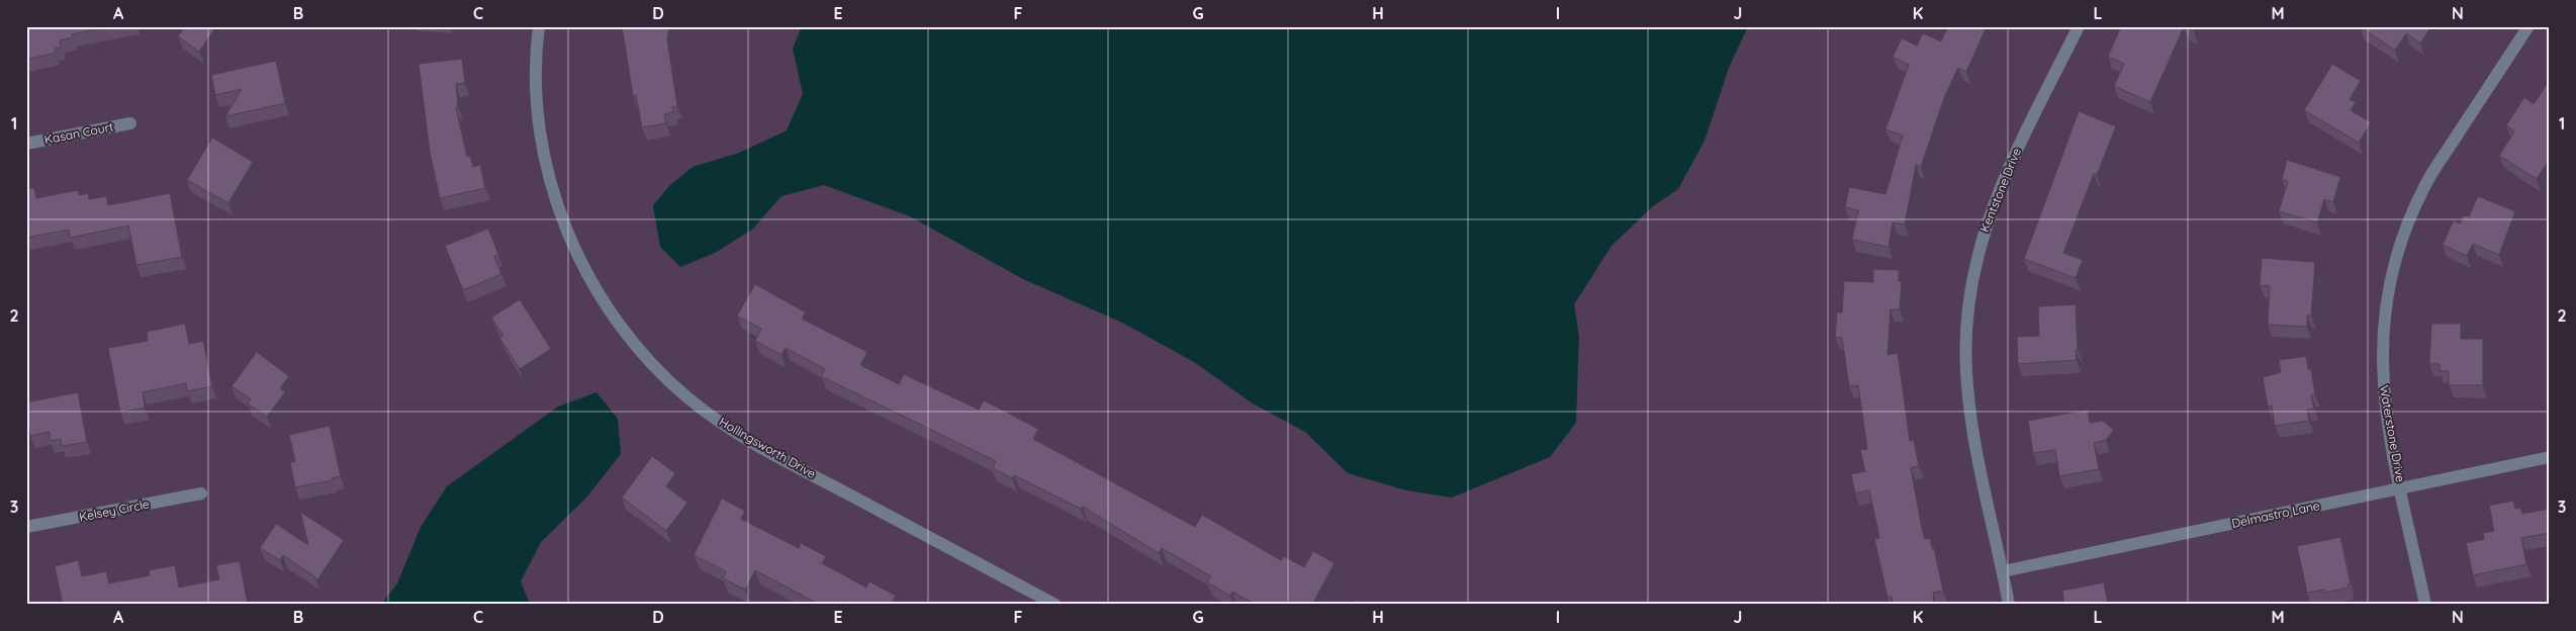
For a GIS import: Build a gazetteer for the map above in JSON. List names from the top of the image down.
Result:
{
  "streets": {
    "street": [
      "Kasan Court",
      "Kentstone Drive",
      "Waterstone Drive",
      "Hollingsworth Drive",
      "Kelsey Circle",
      "Delmastro Lane"
    ]
  },
  "crossings": [
    ["Kentstone Drive", "Delmastro Lane"],
    ["Waterstone Drive", "Delmastro Lane"]
  ],
  "grid": {
    "columns": [
      "A",
      "B",
      "C",
      "D",
      "E",
      "F",
      "G",
      "H",
      "I",
      "J",
      "K",
      "L",
      "M",
      "N"
    ],
    "rows": ["1", "2", "3"]
  }
}
